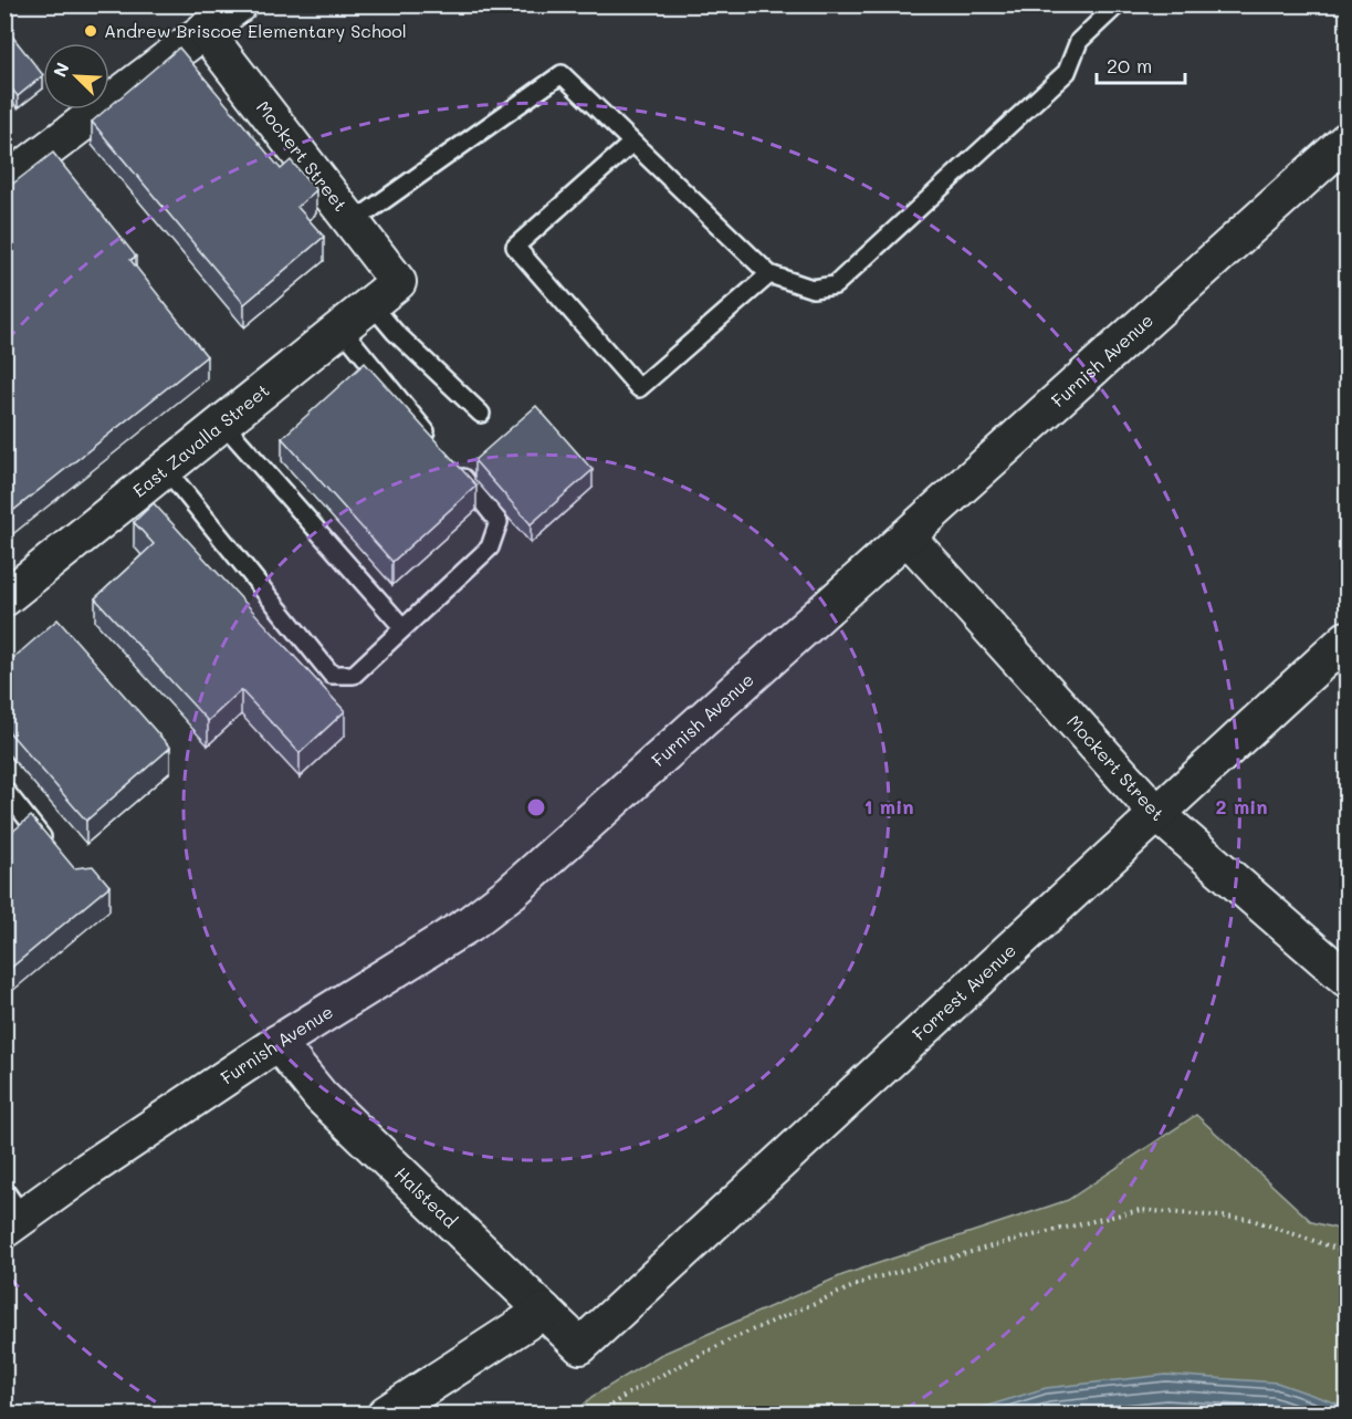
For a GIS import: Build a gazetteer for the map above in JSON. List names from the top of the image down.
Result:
{
  "streets": {
    "street": [
      "Mockert Street",
      "Furnish Avenue",
      "East Zavalla Street",
      "Forrest Avenue",
      "Halstead"
    ]
  },
  "crossings": [
    ["Mockert Street", "Furnish Avenue"],
    ["Mockert Street", "East Zavalla Street"],
    ["Mockert Street", "Forrest Avenue"],
    ["Furnish Avenue", "Halstead"],
    ["Forrest Avenue", "Halstead"]
  ],
  "places": ["Andrew Briscoe Elementary School"],
  "scale_bar": "20 m",
  "north": "top left",
  "rings": ["1 min", "2 min"]
}
